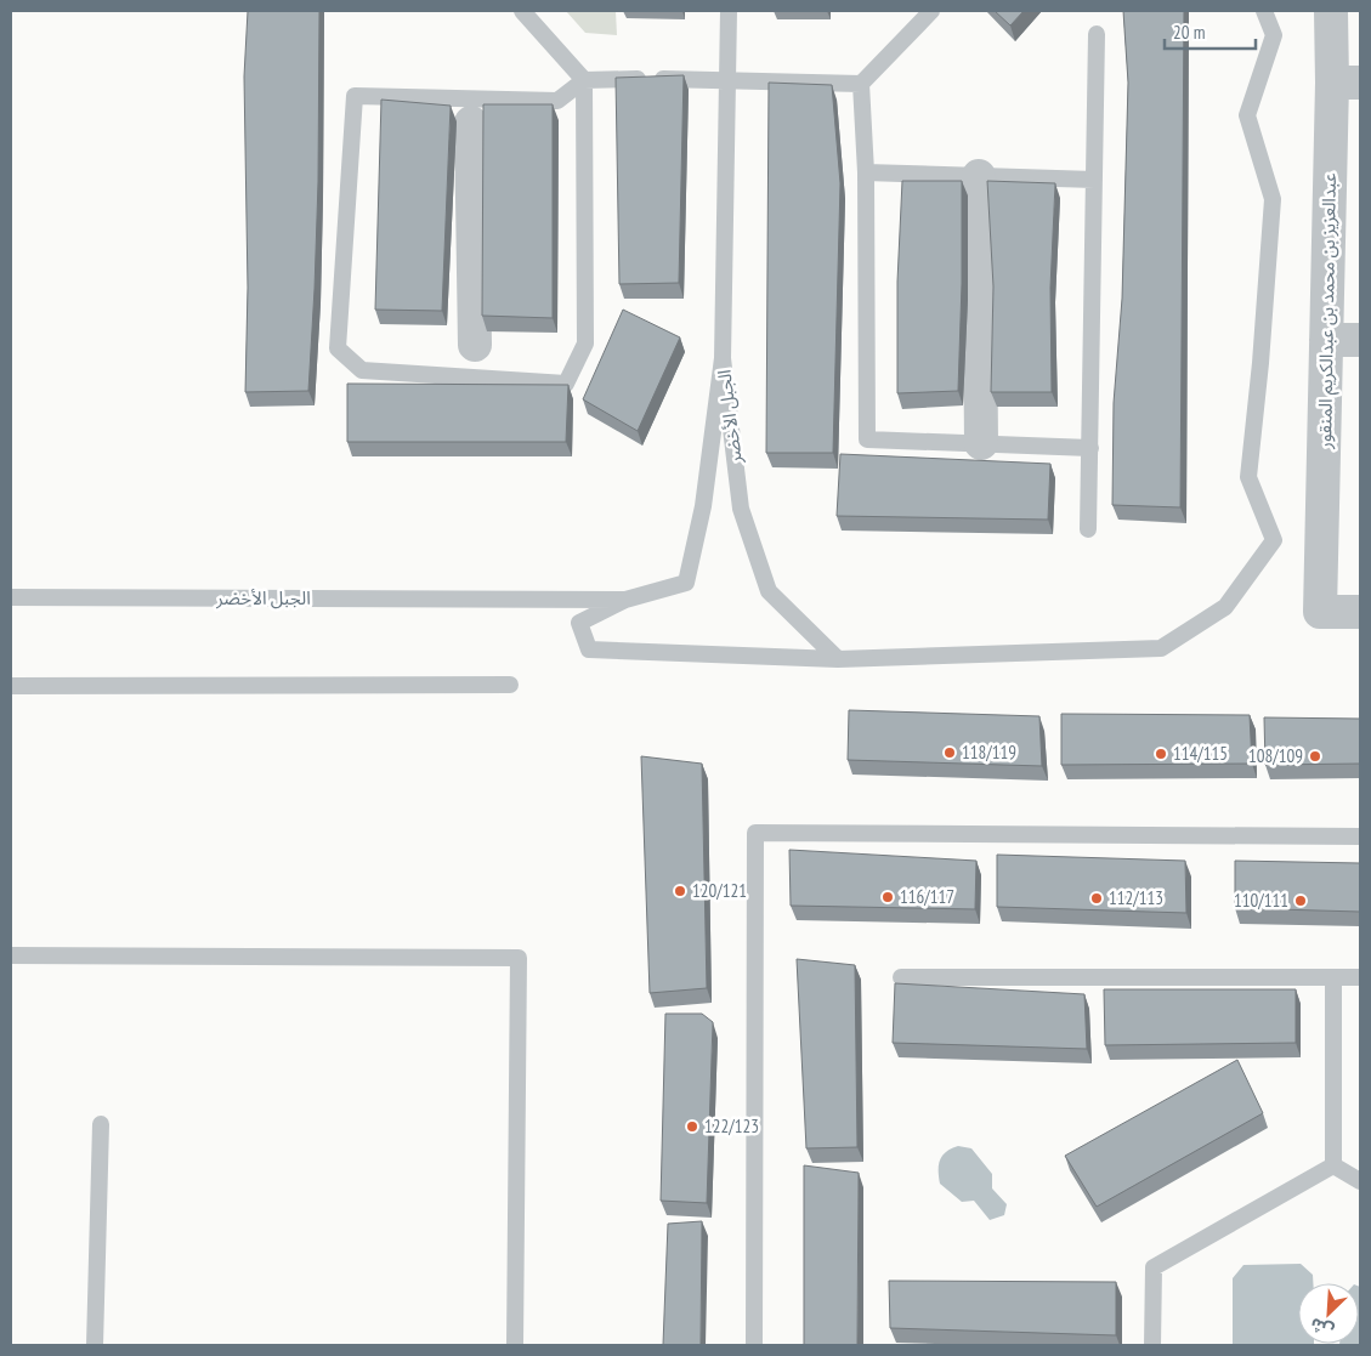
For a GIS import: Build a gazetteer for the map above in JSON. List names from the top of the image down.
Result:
{
  "streets": {
    "street": ["عبدالعزيز بن محمد بن عبدالكريم المنقور"],
    "lane": ["الجبل الأخضر"]
  },
  "places": [
    "118/119",
    "114/115",
    "108/109",
    "120/121",
    "116/117",
    "112/113",
    "110/111",
    "122/123"
  ],
  "scale_bar": "20 m",
  "north": "bottom left"
}
